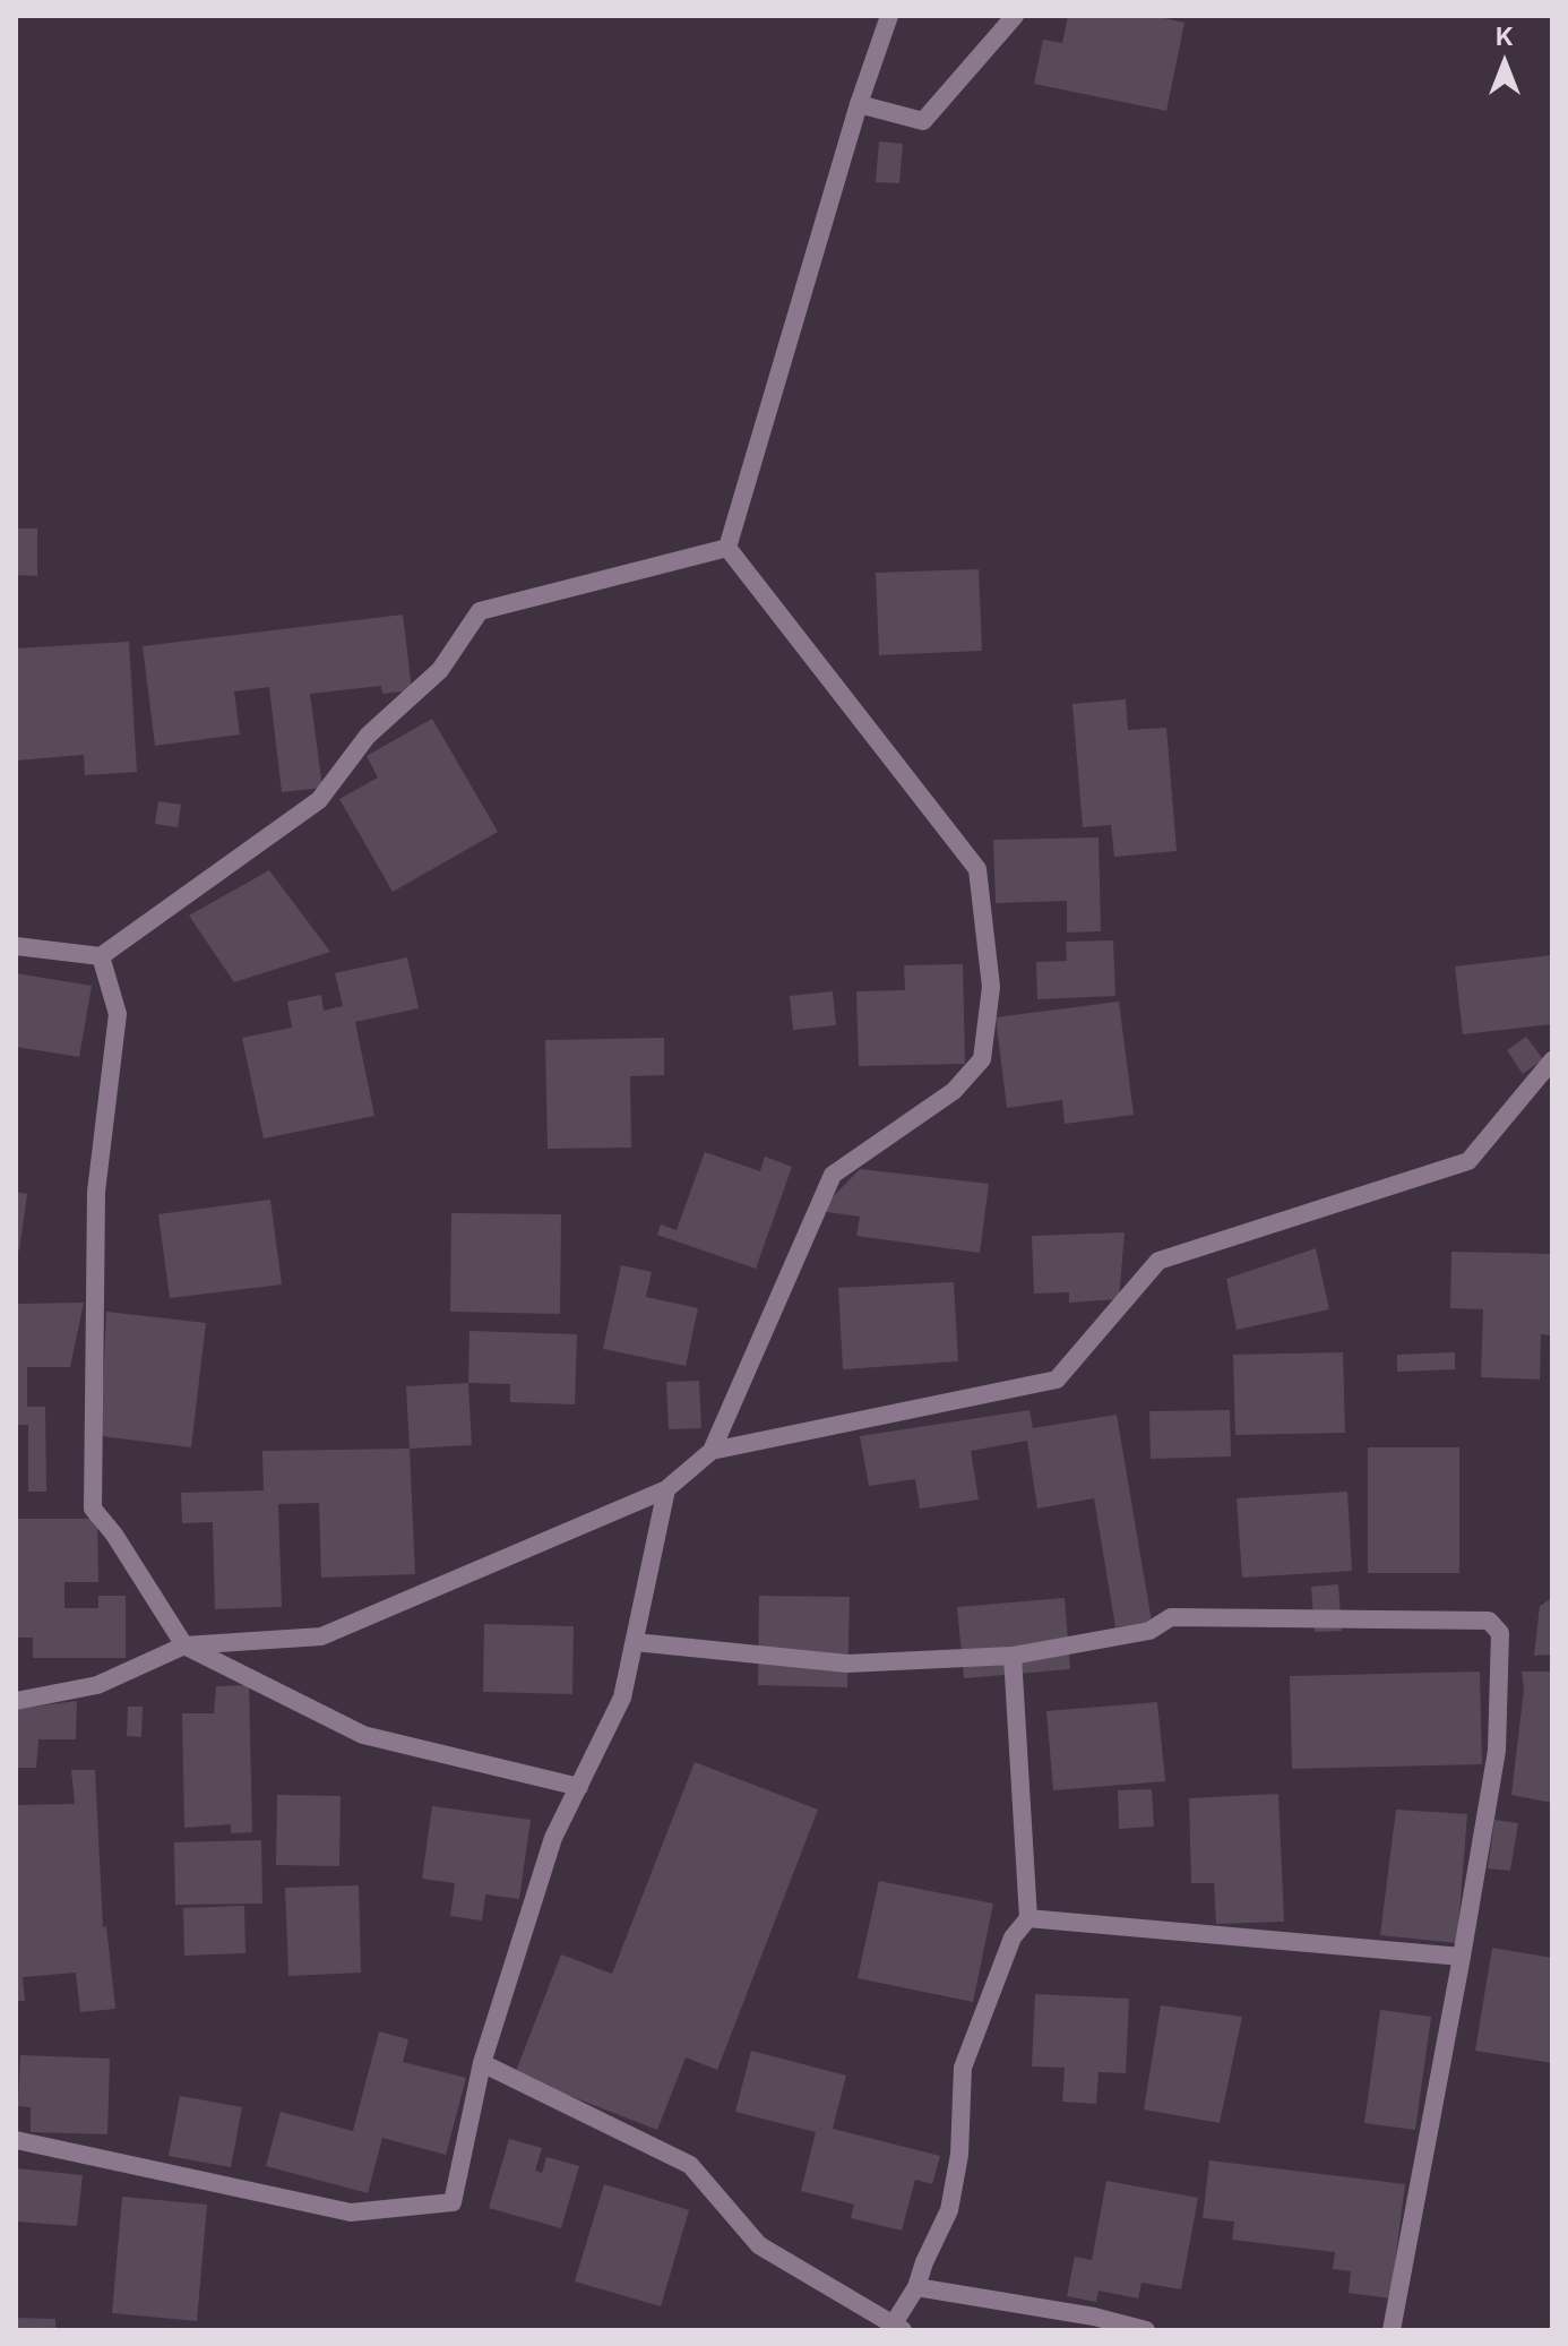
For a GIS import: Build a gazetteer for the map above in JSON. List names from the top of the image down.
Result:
{
  "north": "top"
}
